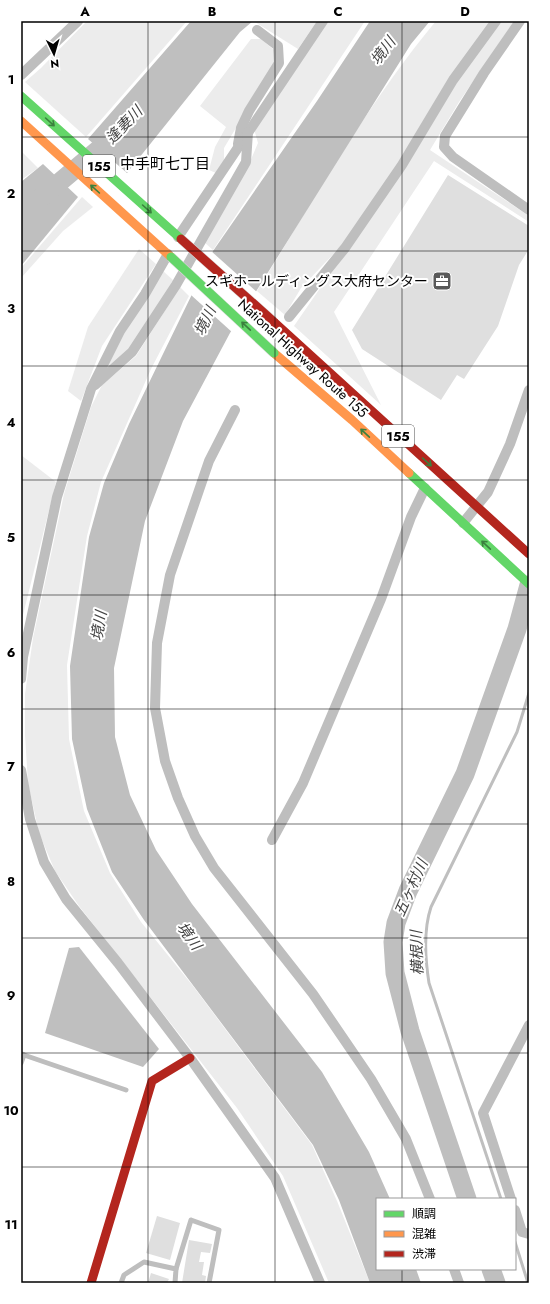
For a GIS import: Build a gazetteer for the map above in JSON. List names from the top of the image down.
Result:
{
  "streets": {
    "main road": ["155", "National Highway Route 155"]
  },
  "districts": ["中手町七丁目"],
  "water": [
    "境川",
    "逢妻川",
    "五ヶ村川",
    "横根川"
  ],
  "places": {
    "office": ["スギホールディングス大府センター"]
  },
  "legend": ["順調", "混雑", "渋滞"],
  "north": "bottom",
  "grid": {
    "columns": [
      "A",
      "B",
      "C",
      "D"
    ],
    "rows": [
      "1",
      "2",
      "3",
      "4",
      "5",
      "6",
      "7",
      "8",
      "9",
      "10",
      "11"
    ]
  }
}
